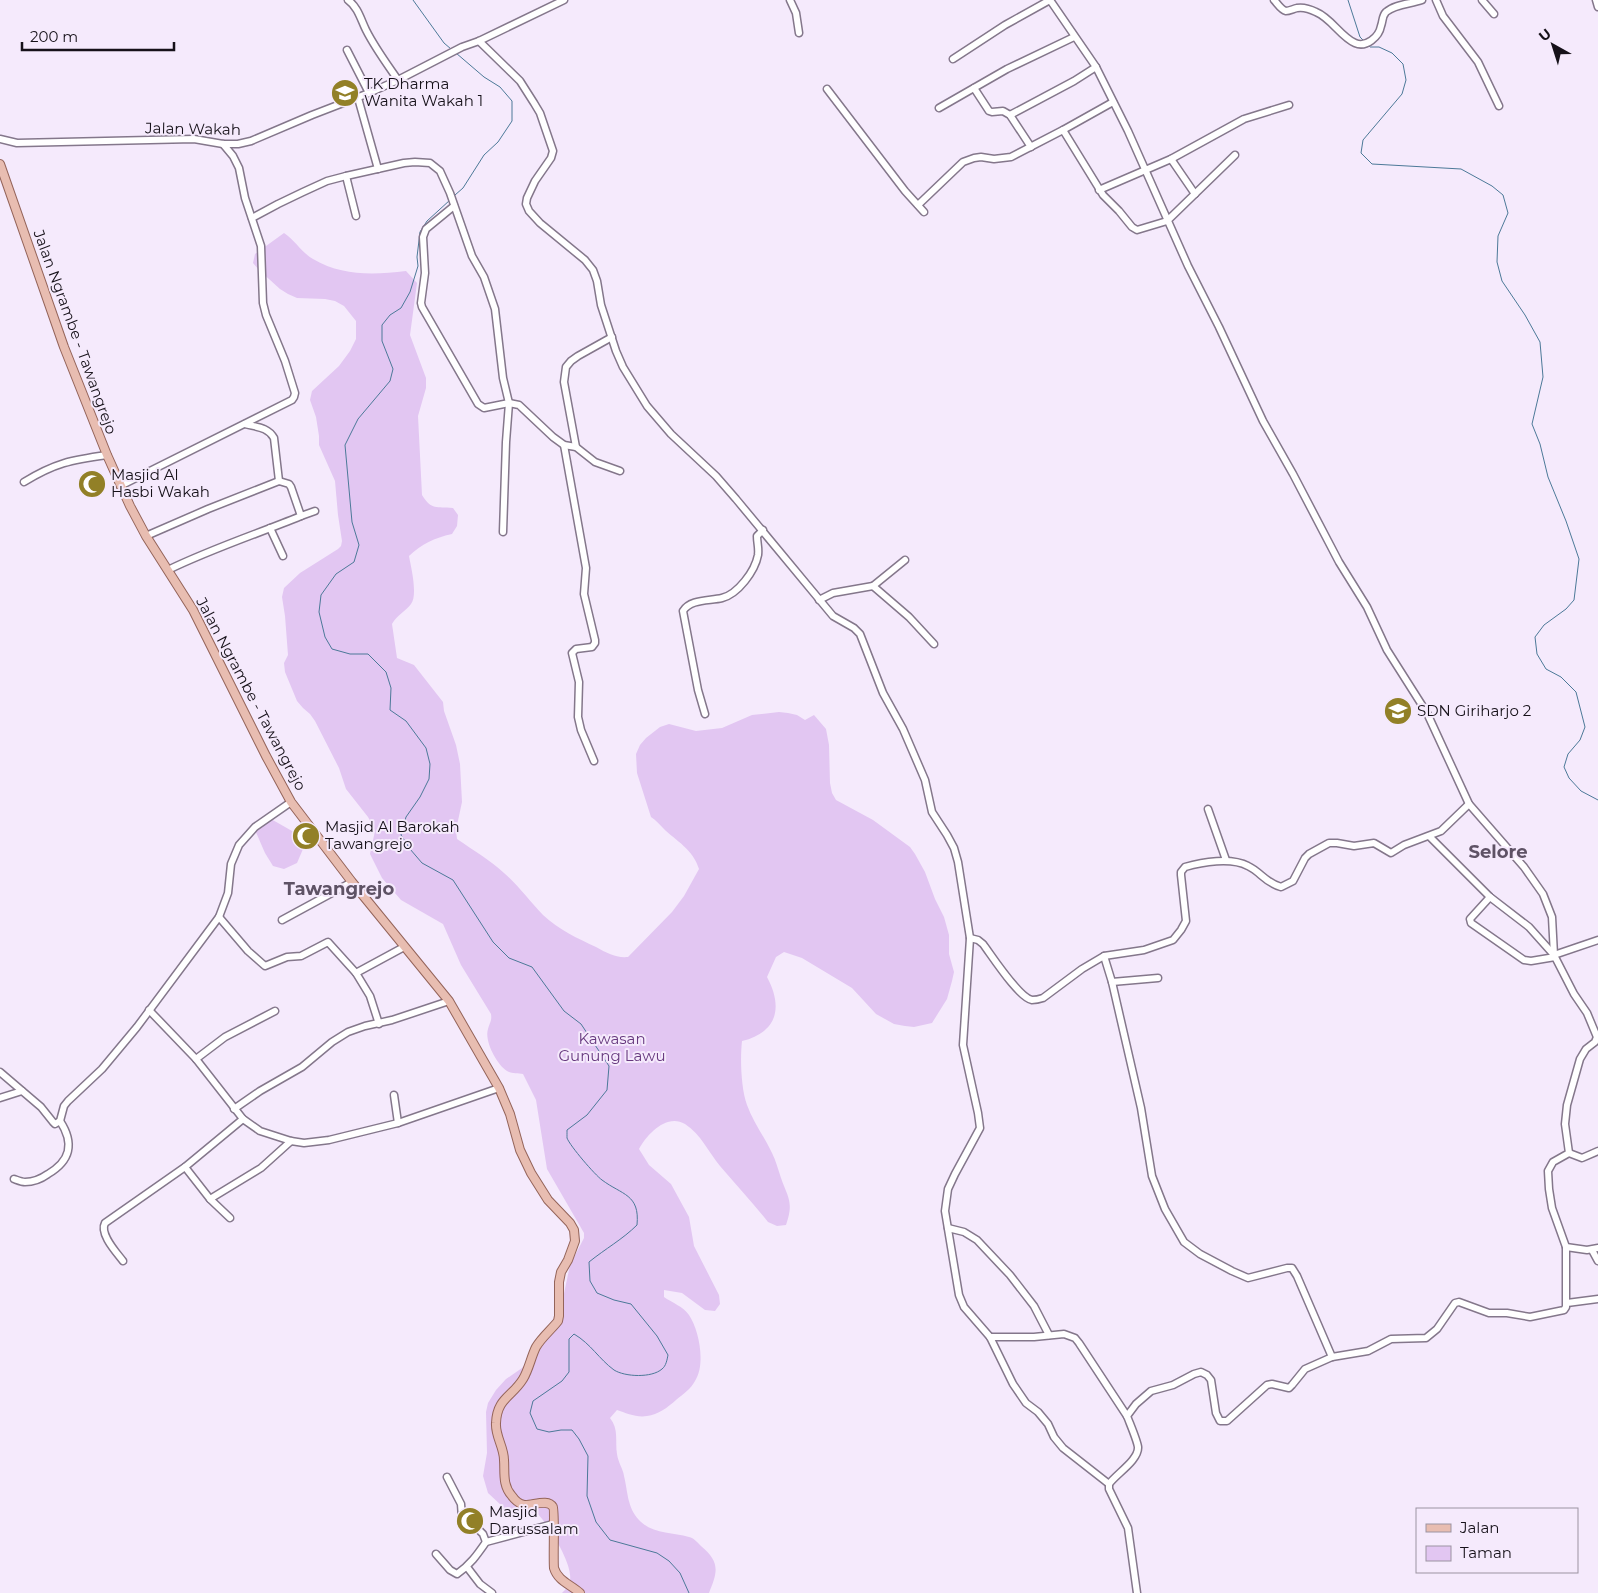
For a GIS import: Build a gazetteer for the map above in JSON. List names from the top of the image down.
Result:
{
  "streets": {
    "main road": ["Jalan Ngrambe - Tawangrejo"],
    "street": ["Jalan Wakah"]
  },
  "districts": ["Selore", "Tawangrejo"],
  "parks": ["Kawasan Gunung Lawu"],
  "places": {
    "school or university": ["TK Dharma Wanita Wakah 1", "SDN Giriharjo 2"],
    "mosque": ["Masjid Al Hasbi Wakah", "Masjid Al Barokah Tawangrejo", "Masjid Darussalam"]
  },
  "legend": ["Jalan", "Taman"],
  "scale_bar": "200 m",
  "north": "top left"
}
